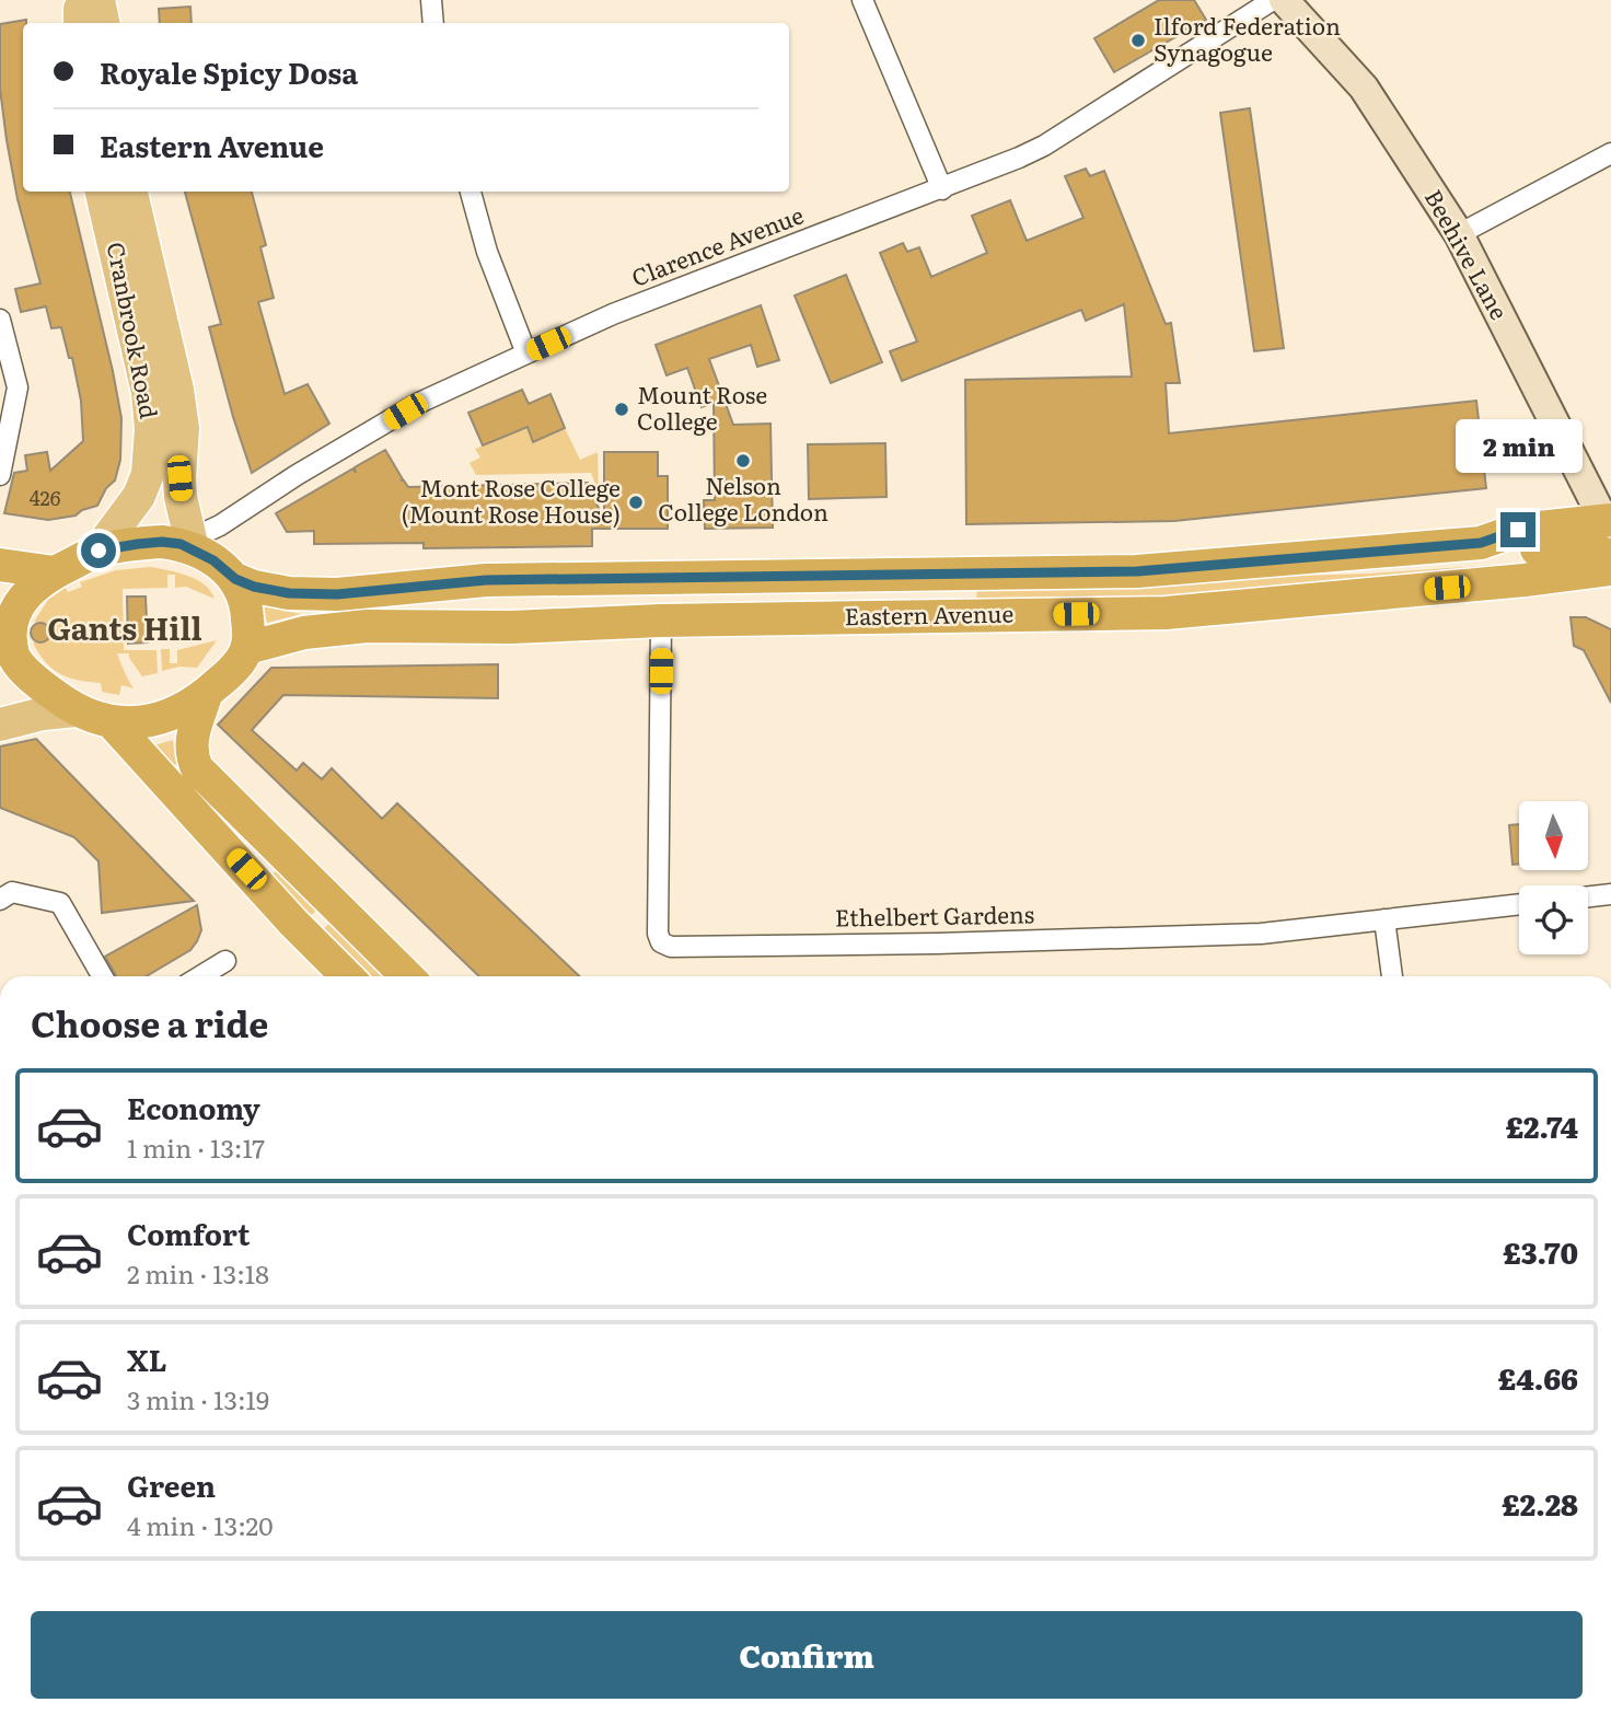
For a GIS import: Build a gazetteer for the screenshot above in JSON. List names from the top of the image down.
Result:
{
  "streets": {
    "highway": ["Eastern Avenue"],
    "main road": ["Beehive Lane", "Cranbrook Road"],
    "street": ["Clarence Avenue", "Ethelbert Gardens"]
  },
  "crossings": [
    ["Clarence Avenue", "Cranbrook Road"],
    ["Clarence Avenue", "Eastern Avenue"],
    ["Beehive Lane", "Eastern Avenue"],
    ["Cranbrook Road", "Eastern Avenue"],
    ["Eastern Avenue", "Ethelbert Gardens"]
  ],
  "districts": ["Gants Hill"],
  "places": [
    "Ilford Federation Synagogue",
    "Mount Rose College",
    "Nelson College London",
    "Mont Rose College (Mount Rose House)"
  ],
  "house_numbers": ["426"],
  "north": "bottom",
  "page": {
    "banner": ["Royale Spicy Dosa", "Eastern Avenue"],
    "bubble": "2 min",
    "heading": "Choose a ride",
    "list": [
      {
        "name": "Economy",
        "note": "1 min · 13:17",
        "value": "£2.74"
      },
      {
        "name": "Comfort",
        "note": "2 min · 13:18",
        "value": "£3.70"
      },
      {
        "name": "XL",
        "note": "3 min · 13:19",
        "value": "£4.66"
      },
      {
        "name": "Green",
        "note": "4 min · 13:20",
        "value": "£2.28"
      }
    ],
    "buttons": "Confirm"
  }
}
